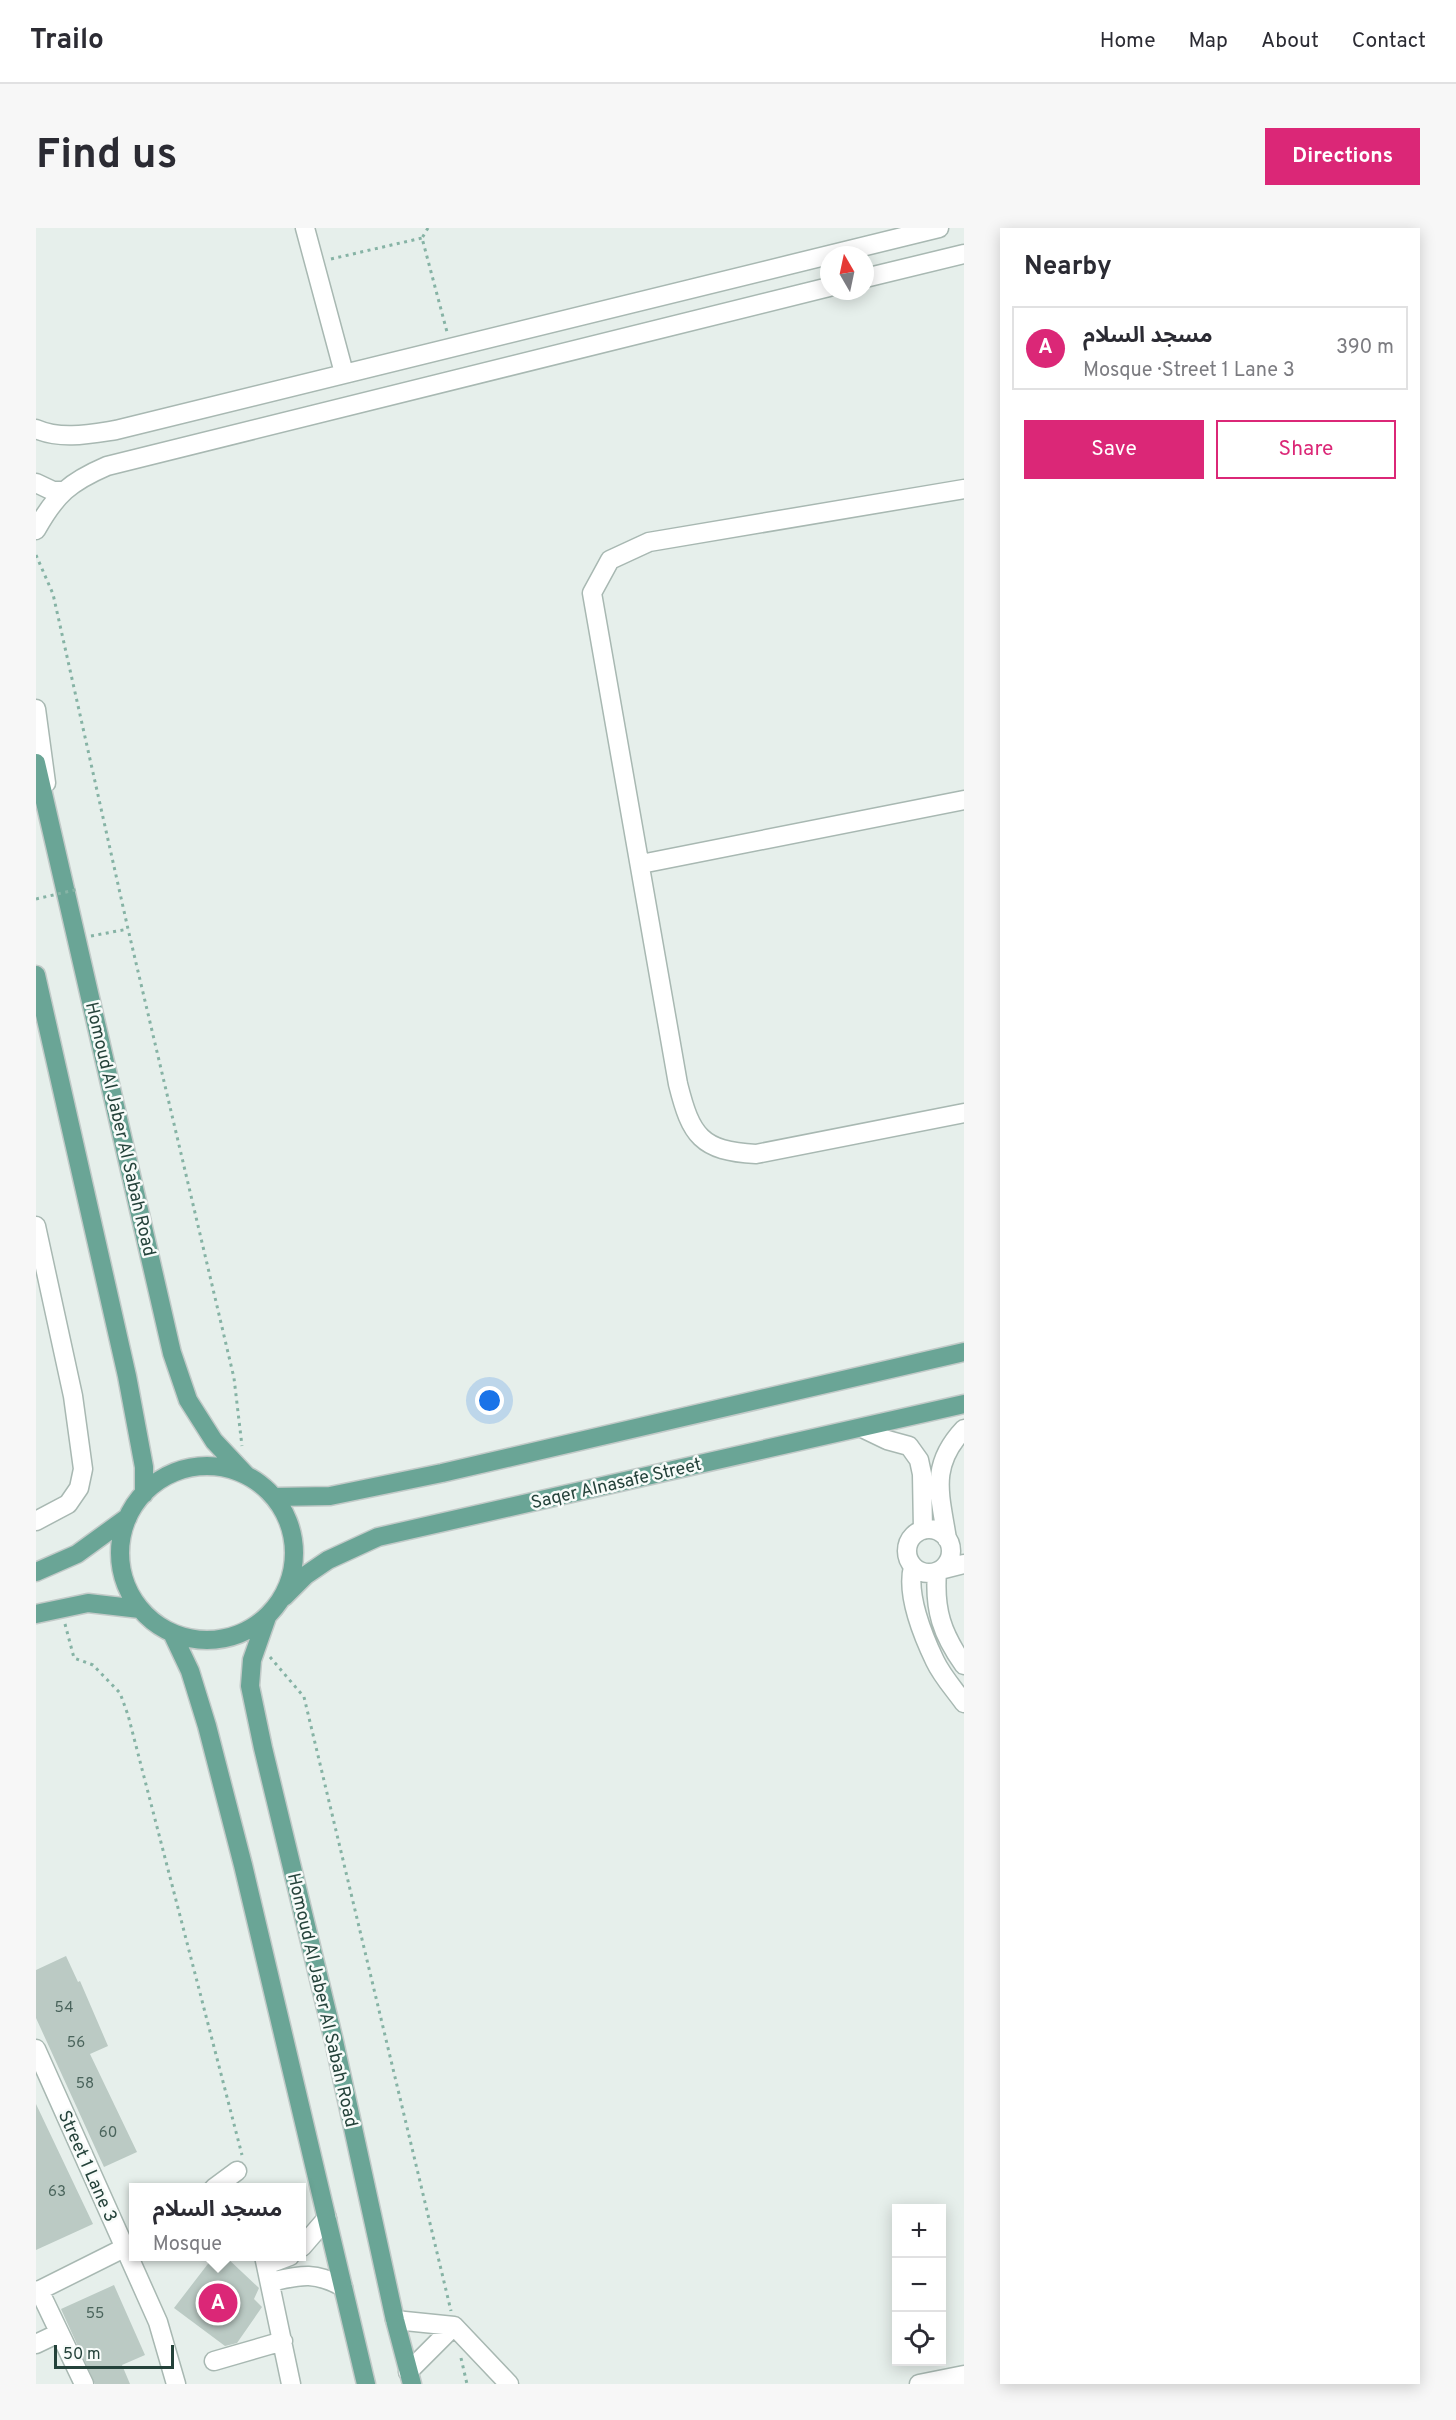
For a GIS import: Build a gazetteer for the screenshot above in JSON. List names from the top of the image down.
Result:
{
  "streets": {
    "main road": ["Homoud Al Jaber Al Sabah Road", "Saqer Alnasafe Street"],
    "street": ["Street 1 Lane 3"]
  },
  "crossings": [
    ["Homoud Al Jaber Al Sabah Road", "Saqer Alnasafe Street"]
  ],
  "house_numbers": [
    "54",
    "56",
    "58",
    "60",
    "63",
    "55"
  ],
  "scale_bar": "50 m",
  "north": "top",
  "page": {
    "header": "Trailo",
    "nav": [
      "Home",
      "Map",
      "About",
      "Contact"
    ],
    "buttons": [
      "Directions",
      ["Save", "Share"]
    ],
    "title": "Find us",
    "heading": "Nearby",
    "list": [
      {
        "mark": "A",
        "name": "مسجد السلام",
        "note": "Mosque · Street 1 Lane 3",
        "value": "390 m"
      }
    ],
    "popup": ["مسجد السلام", "Mosque"],
    "map_buttons": ["+", "−"],
    "pins": "A",
    "scale": "50 m"
  }
}
